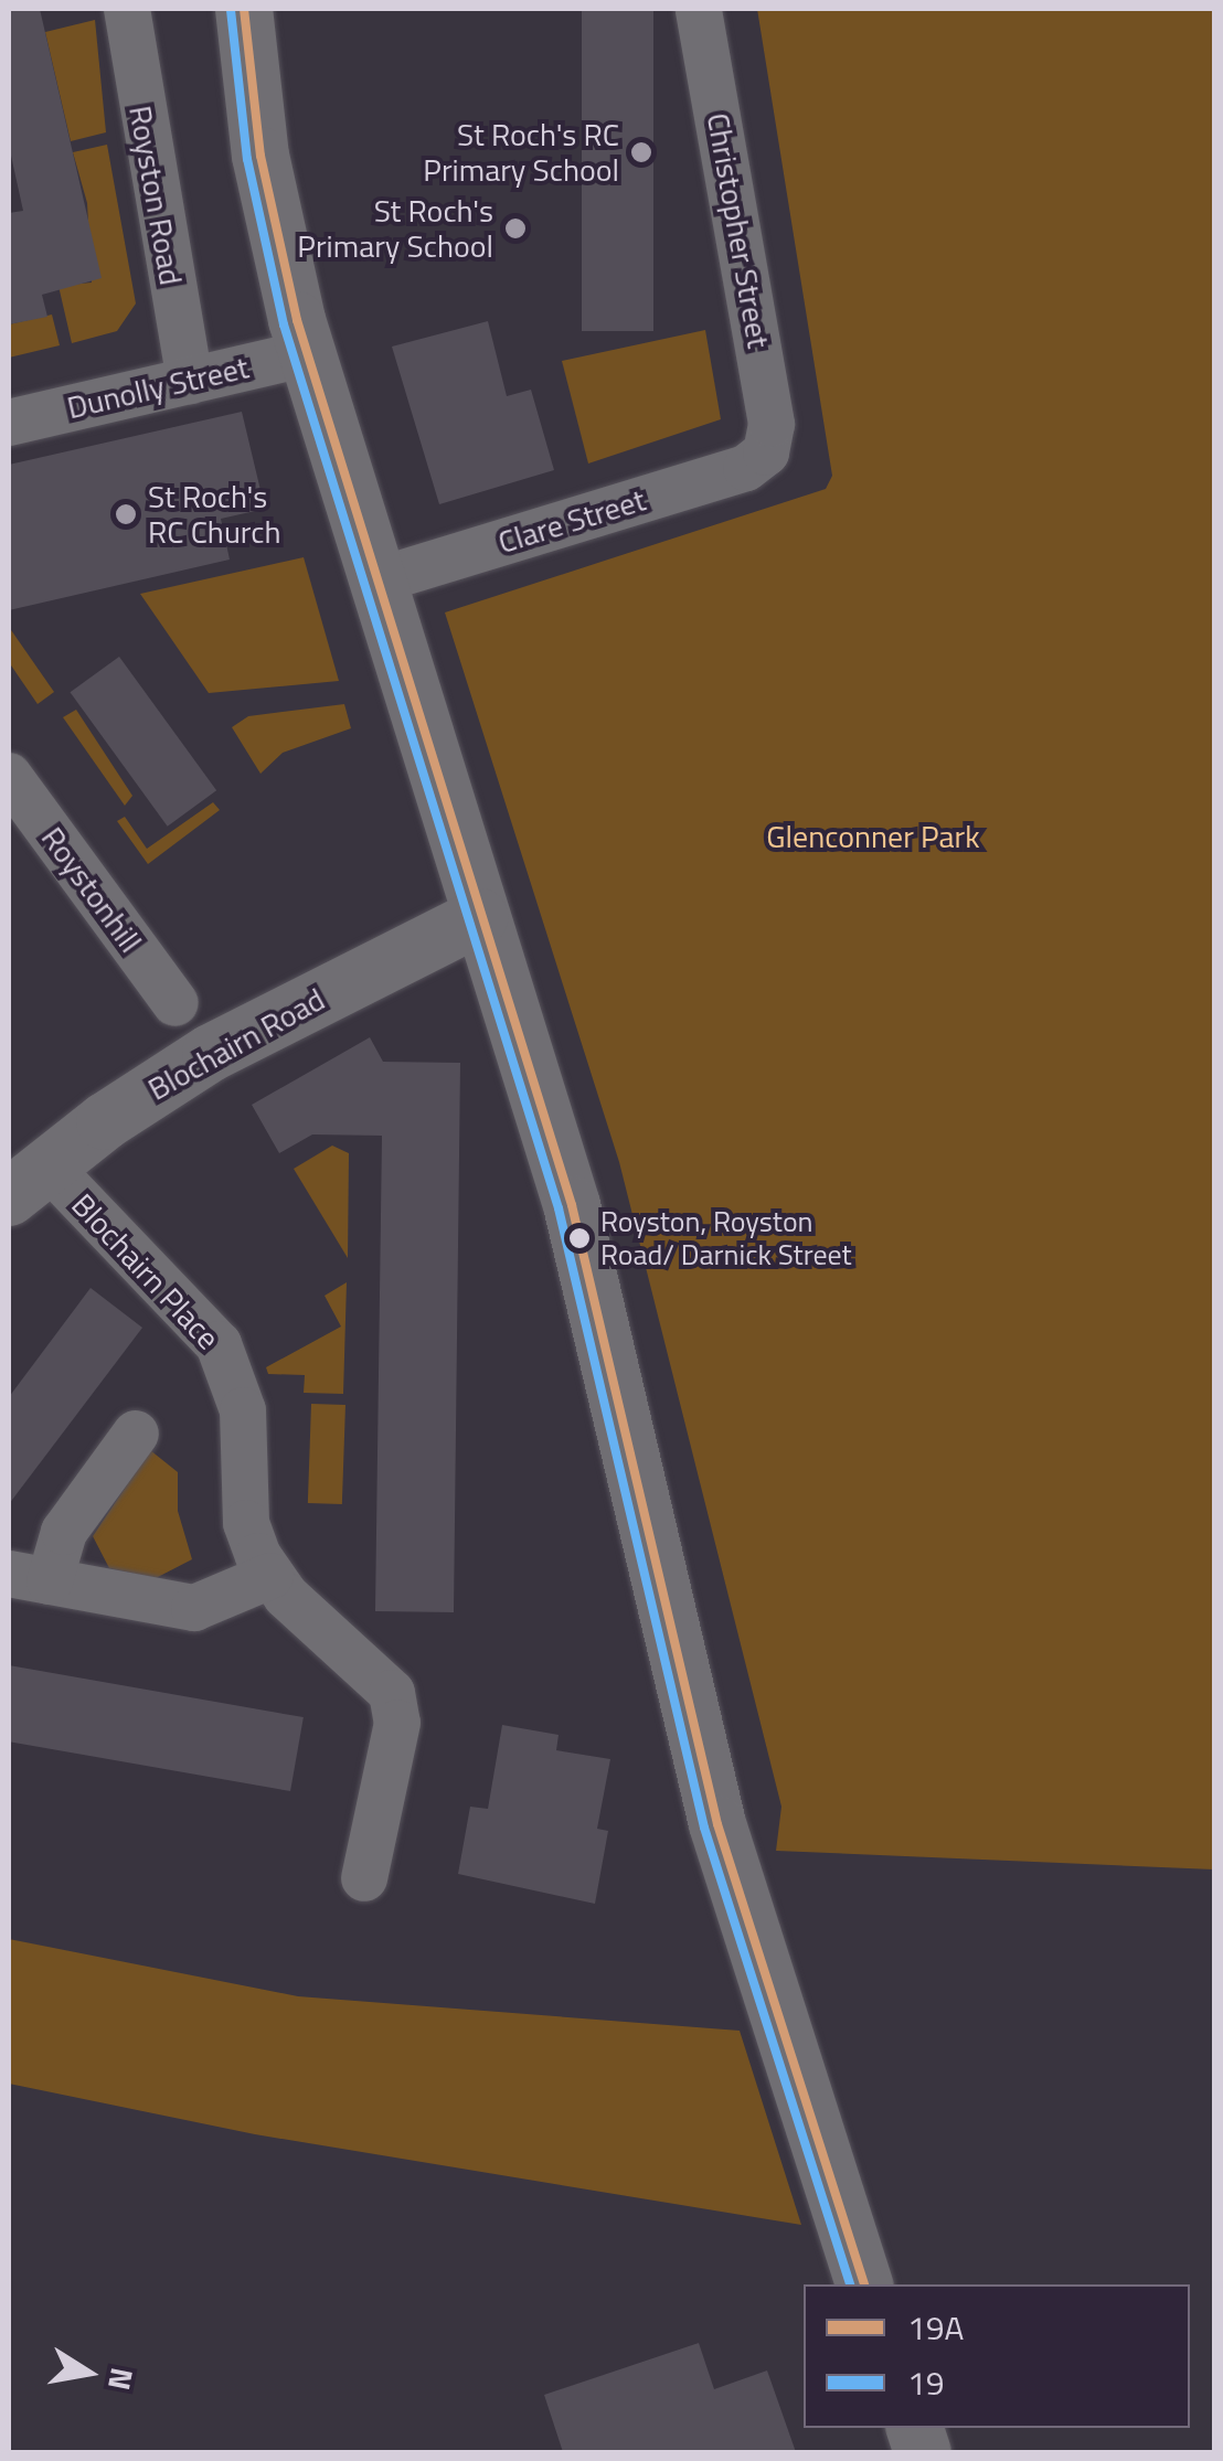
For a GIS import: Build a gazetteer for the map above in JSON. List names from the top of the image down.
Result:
{
  "streets": {
    "street": [
      "Royston Road",
      "Christopher Street",
      "Dunolly Street",
      "Clare Street",
      "Roystonhill",
      "Blochairn Road",
      "Blochairn Place"
    ]
  },
  "crossings": [
    ["Royston Road", "Dunolly Street"],
    ["Christopher Street", "Clare Street"],
    ["Blochairn Road", "Blochairn Place"]
  ],
  "parks": ["Glenconner Park"],
  "places": [
    "St Roch's RC Primary School",
    "St Roch's Primary School",
    "St Roch's RC Church",
    "Royston, Royston Road/ Darnick Street"
  ],
  "lines": ["transit line 19A", "transit line 19"],
  "legend": ["19A", "19"],
  "north": "right"
}
